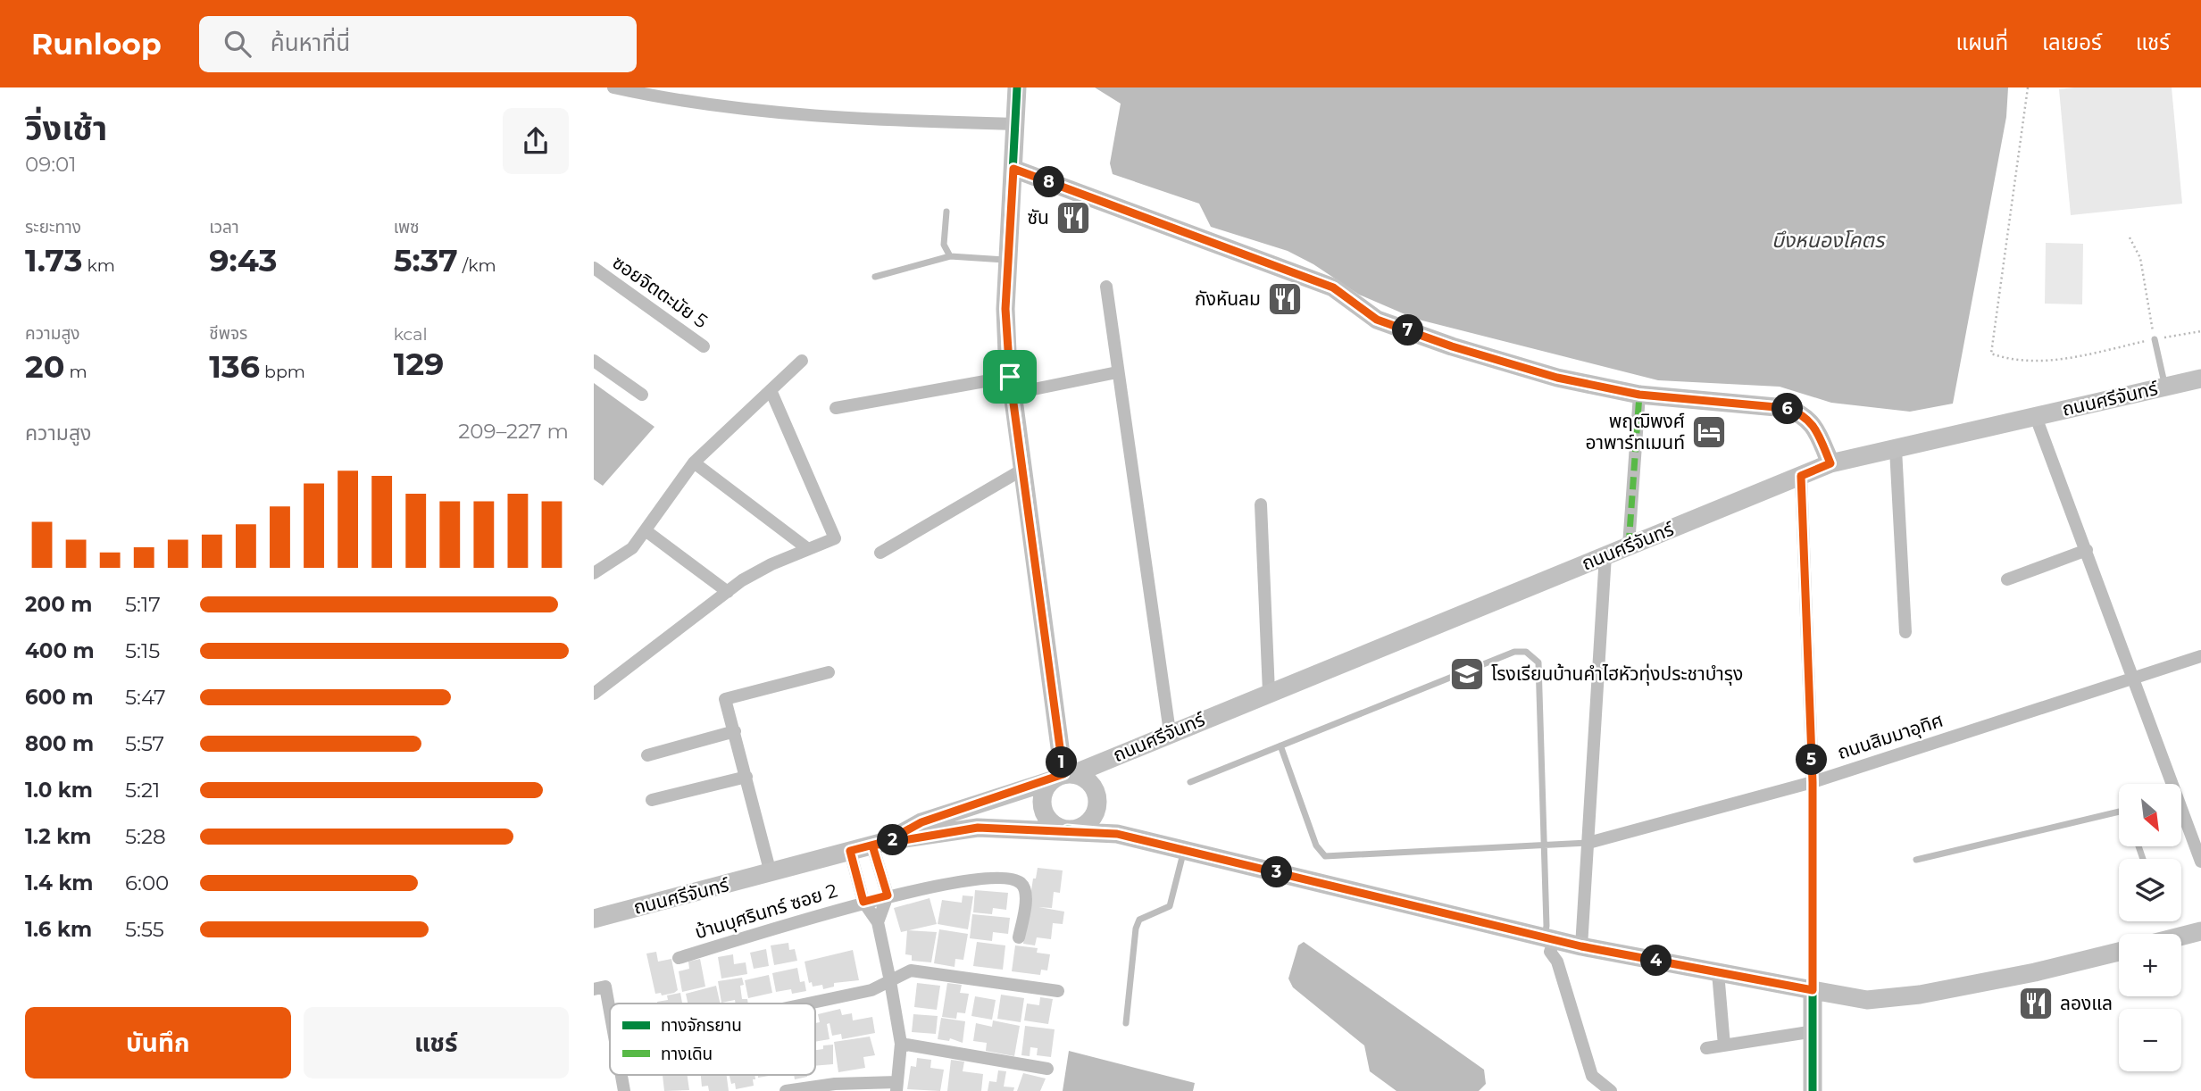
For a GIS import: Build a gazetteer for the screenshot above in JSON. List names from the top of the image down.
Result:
{
  "streets": {
    "street": [
      "ซอยจิตตะมัย 5",
      "ถนนศรีจันทร์",
      "ถนนสิมมาอุทิศ",
      "บ้านบุศรินทร์ ซอย 2"
    ]
  },
  "water": ["บึงหนองโคตร"],
  "places": {
    "restaurant": ["ซัน", "กังหันลม", "ลองแล"],
    "hotel": ["พฤฒิพงศ์ อาพาร์ทเมนท์"],
    "school or university": ["โรงเรียนบ้านคำไฮหัวทุ่งประชาบำรุง"]
  },
  "legend": ["ทางจักรยาน", "ทางเดิน"],
  "north": "bottom right",
  "page": {
    "header": "Runloop",
    "search": "ค้นหาที่นี่",
    "nav": ["แผนที่", "เลเยอร์", "แชร์"],
    "heading": ["วิ่งเช้า", "09:01"],
    "pins": [
      "8",
      "7",
      "6",
      "5",
      "1",
      "2",
      "3",
      "4"
    ],
    "stats": [
      ["ระยะทาง", "1.73 km"],
      ["เวลา", "9:43"],
      ["เพซ", "5:37 /km"],
      ["ความสูง", "20 m"],
      ["ชีพจร", "136 bpm"],
      ["kcal", "129"]
    ],
    "chart": ["ความสูง", "209–227 m"],
    "list": [
      {
        "name": "200 m",
        "note": "5:17"
      },
      {
        "name": "400 m",
        "note": "5:15"
      },
      {
        "name": "600 m",
        "note": "5:47"
      },
      {
        "name": "800 m",
        "note": "5:57"
      },
      {
        "name": "1.0 km",
        "note": "5:21"
      },
      {
        "name": "1.2 km",
        "note": "5:28"
      },
      {
        "name": "1.4 km",
        "note": "6:00"
      },
      {
        "name": "1.6 km",
        "note": "5:55"
      }
    ],
    "map_buttons": ["+", "−"],
    "buttons": ["บันทึก", "แชร์"]
  }
}
